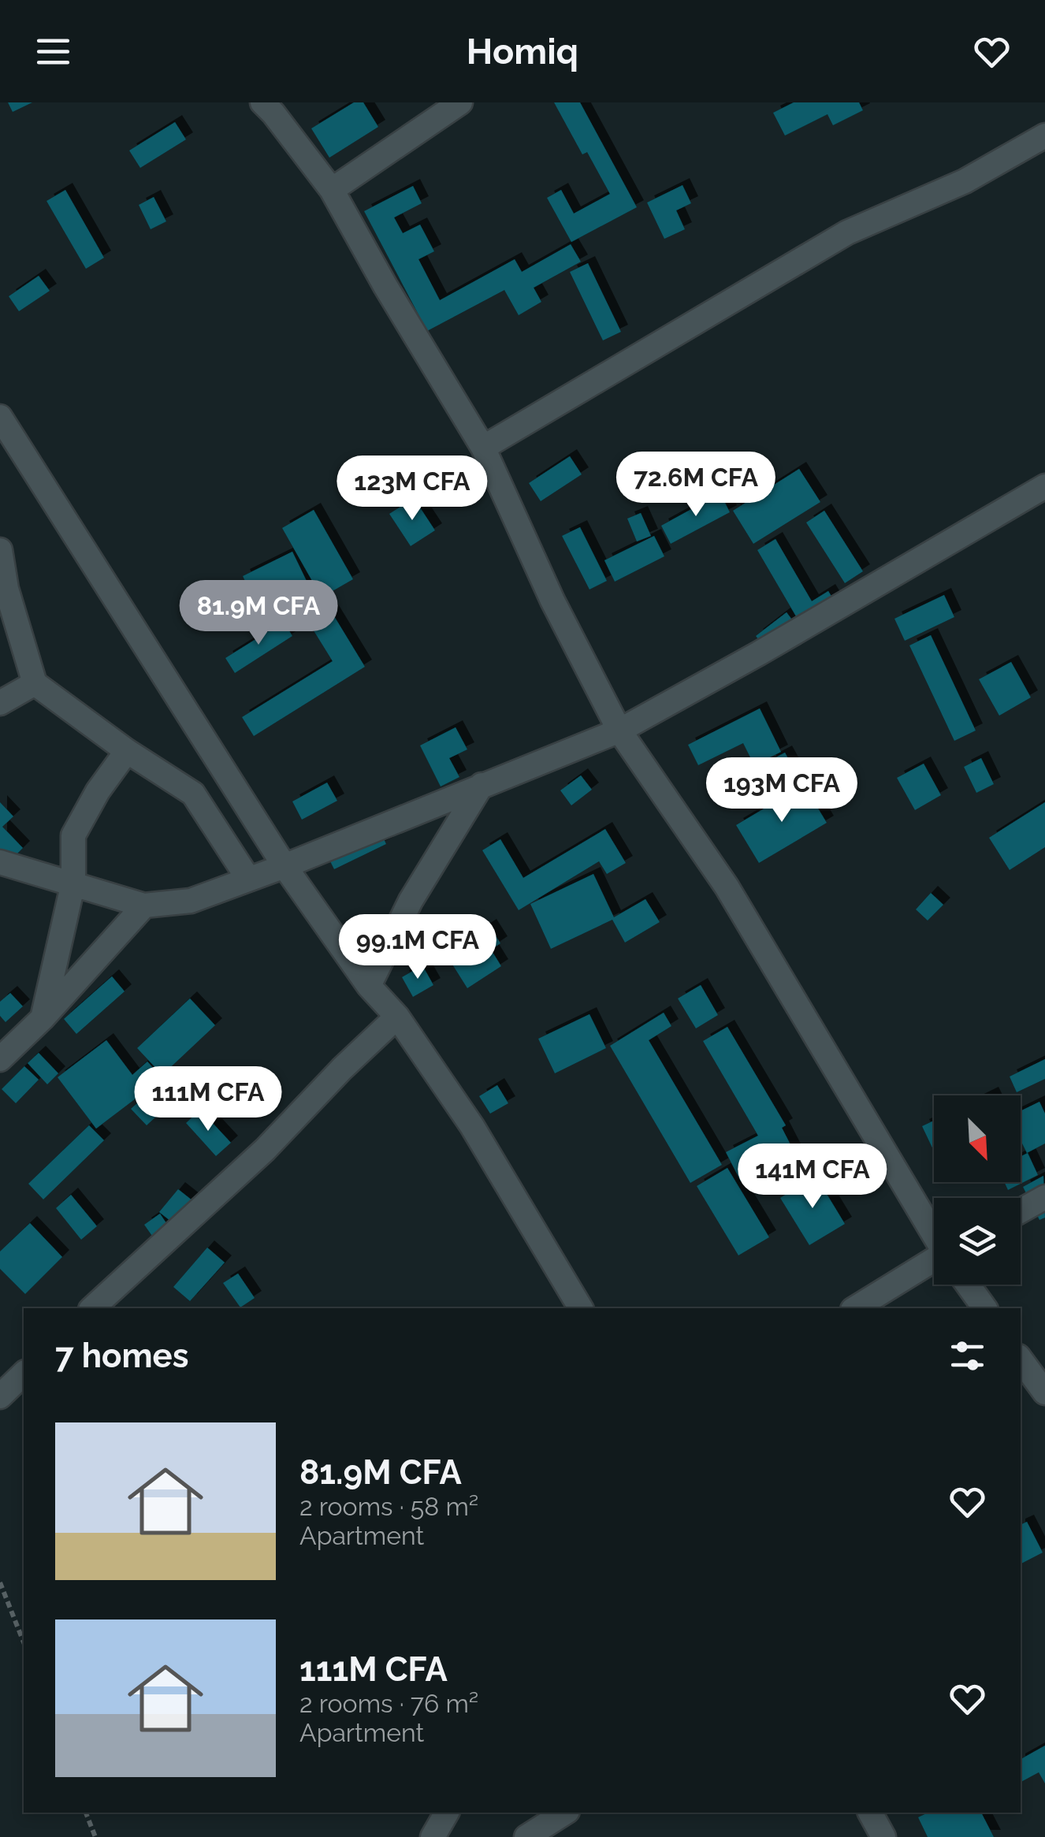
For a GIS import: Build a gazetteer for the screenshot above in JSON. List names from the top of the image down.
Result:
{
  "north": "bottom right",
  "page": {
    "header": "Homiq",
    "price": [
      "72.6M CFA",
      "123M CFA",
      "81.9M CFA",
      "193M CFA",
      "99.1M CFA",
      "111M CFA",
      "141M CFA"
    ],
    "heading": "7 homes",
    "list": [
      {
        "name": "81.9M CFA",
        "note": "2 rooms · 58 m² · Apartment"
      },
      {
        "name": "111M CFA",
        "note": "2 rooms · 76 m² · Apartment"
      }
    ]
  }
}
